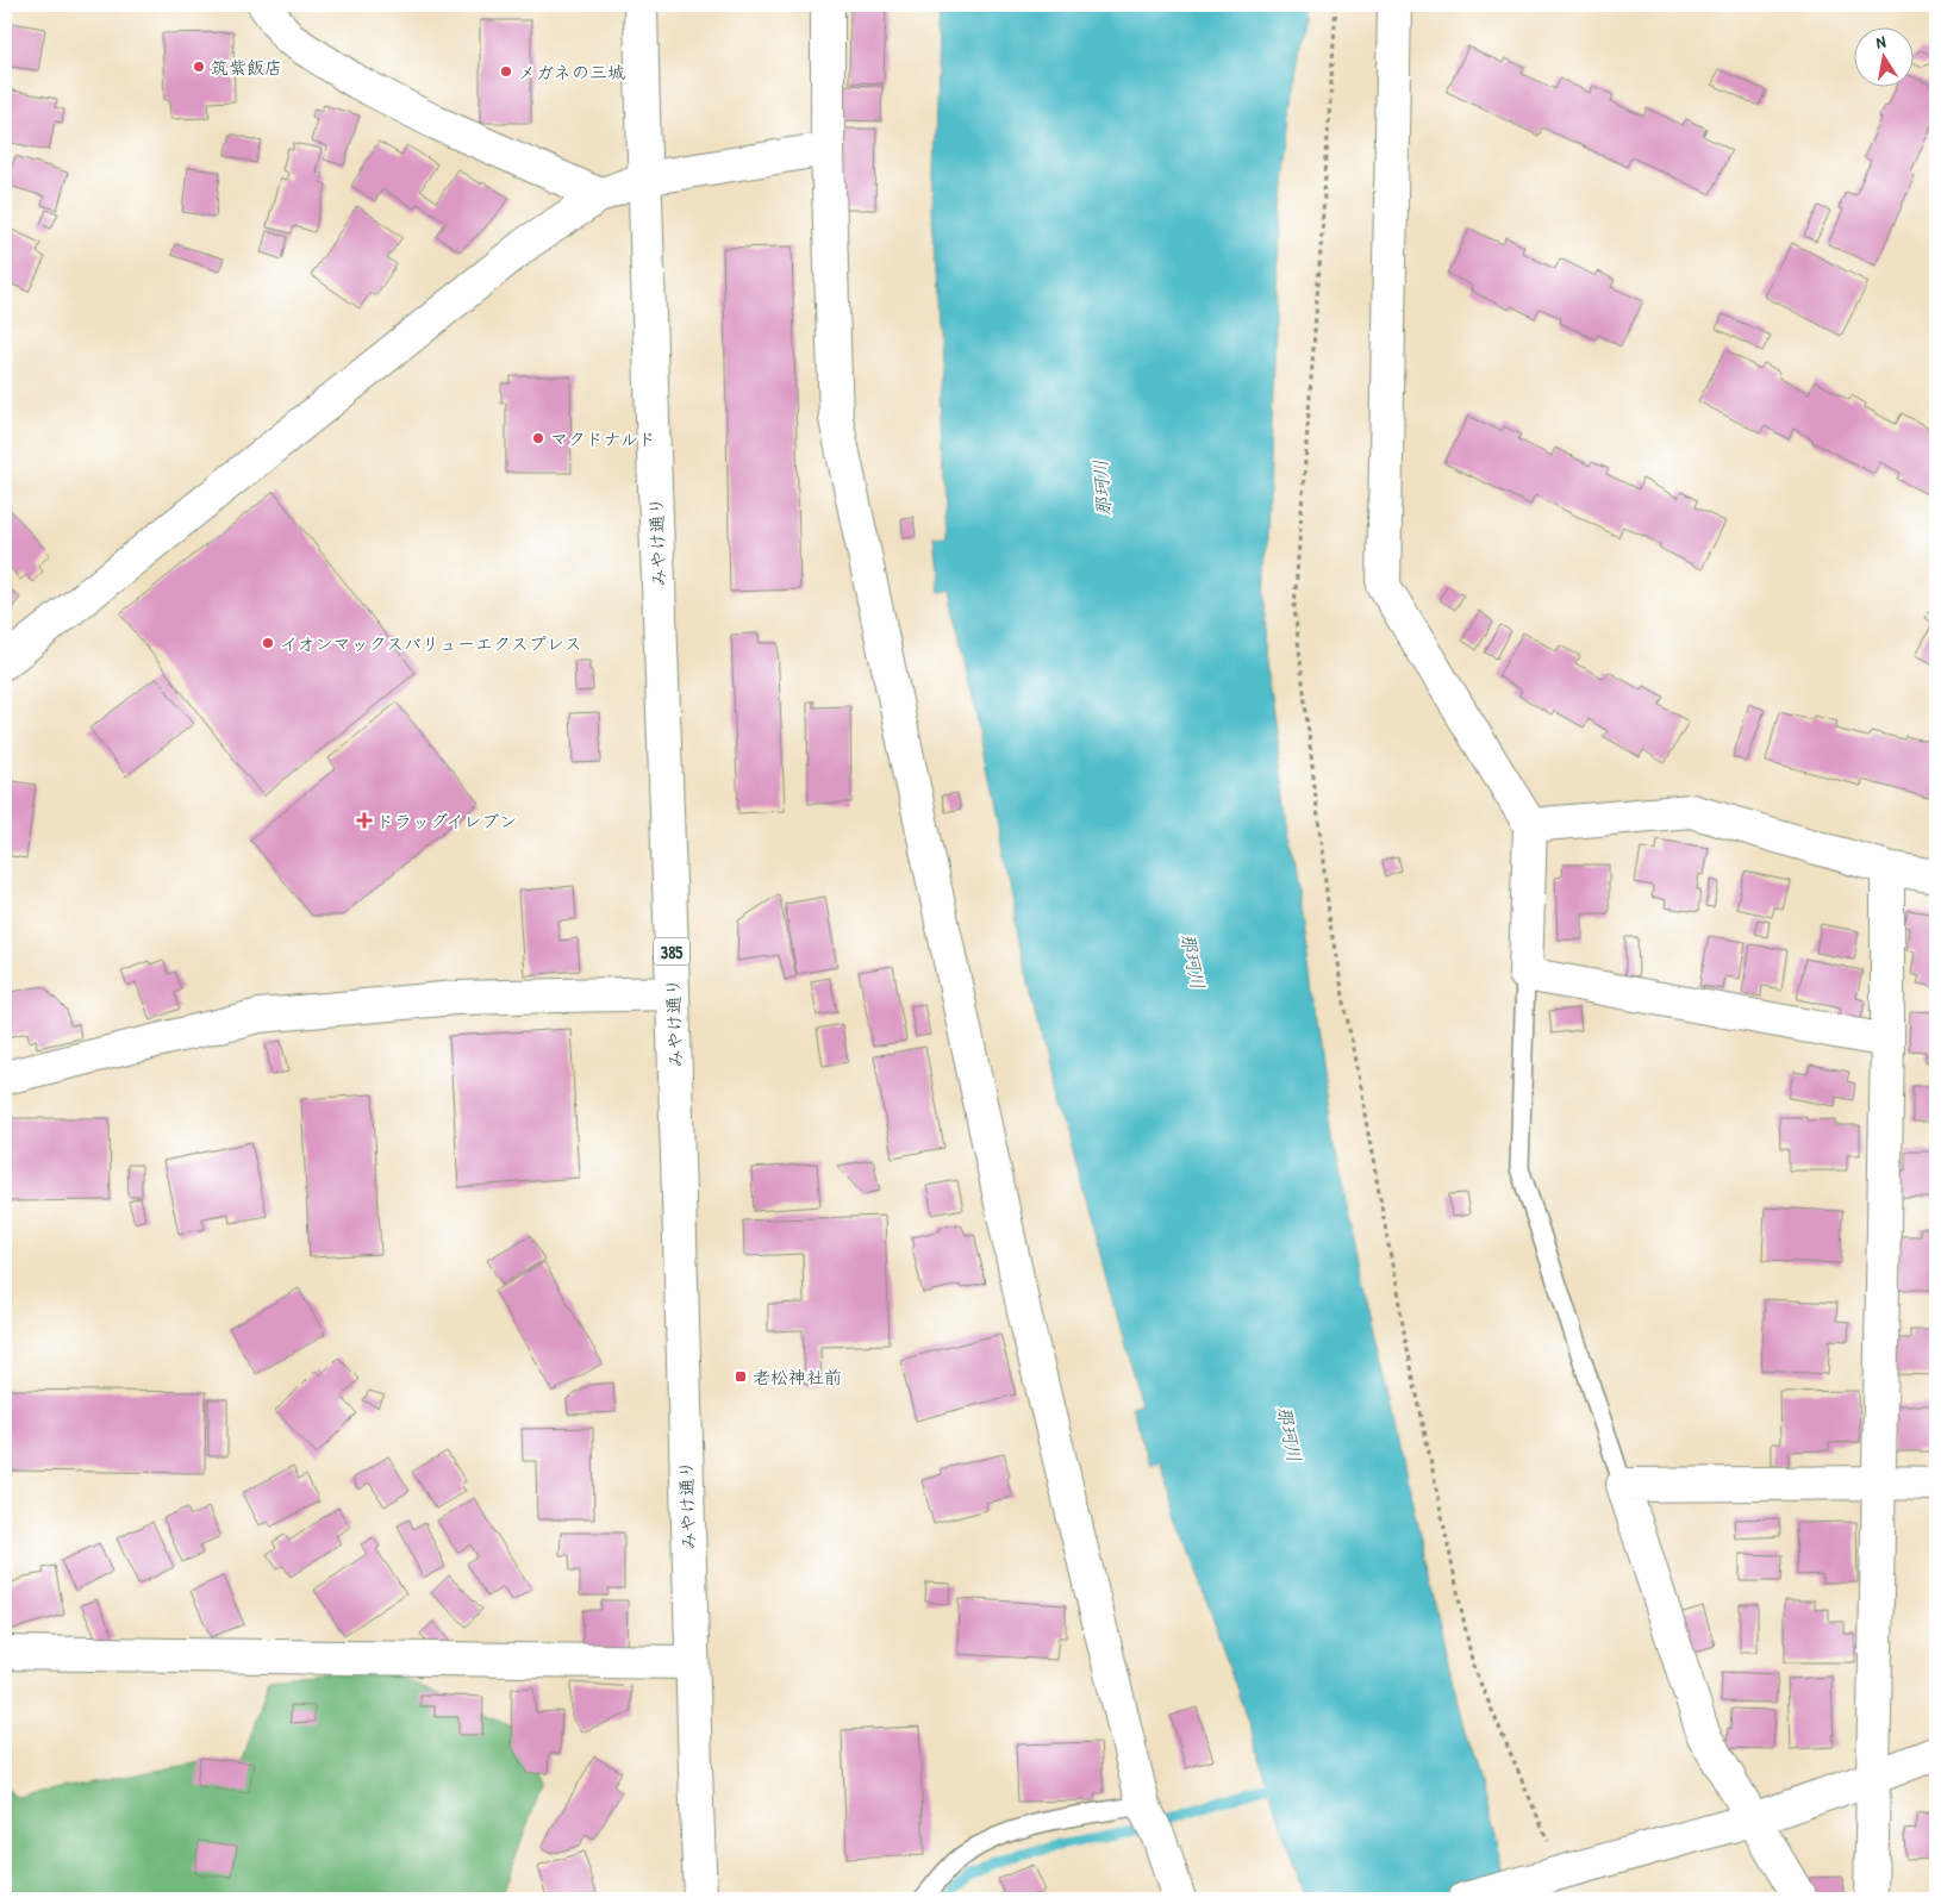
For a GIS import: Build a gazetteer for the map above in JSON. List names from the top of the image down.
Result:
{
  "streets": {
    "main road": ["みやけ通り", "385"]
  },
  "water": ["那珂川"],
  "places": {
    "other": [
      "筑紫飯店",
      "メガネの三城",
      "マクドナルド",
      "イオンマックスバリューエクスプレス"
    ],
    "health": ["ドラッグイレブン"],
    "transit": ["老松神社前"]
  },
  "north": "top"
}
